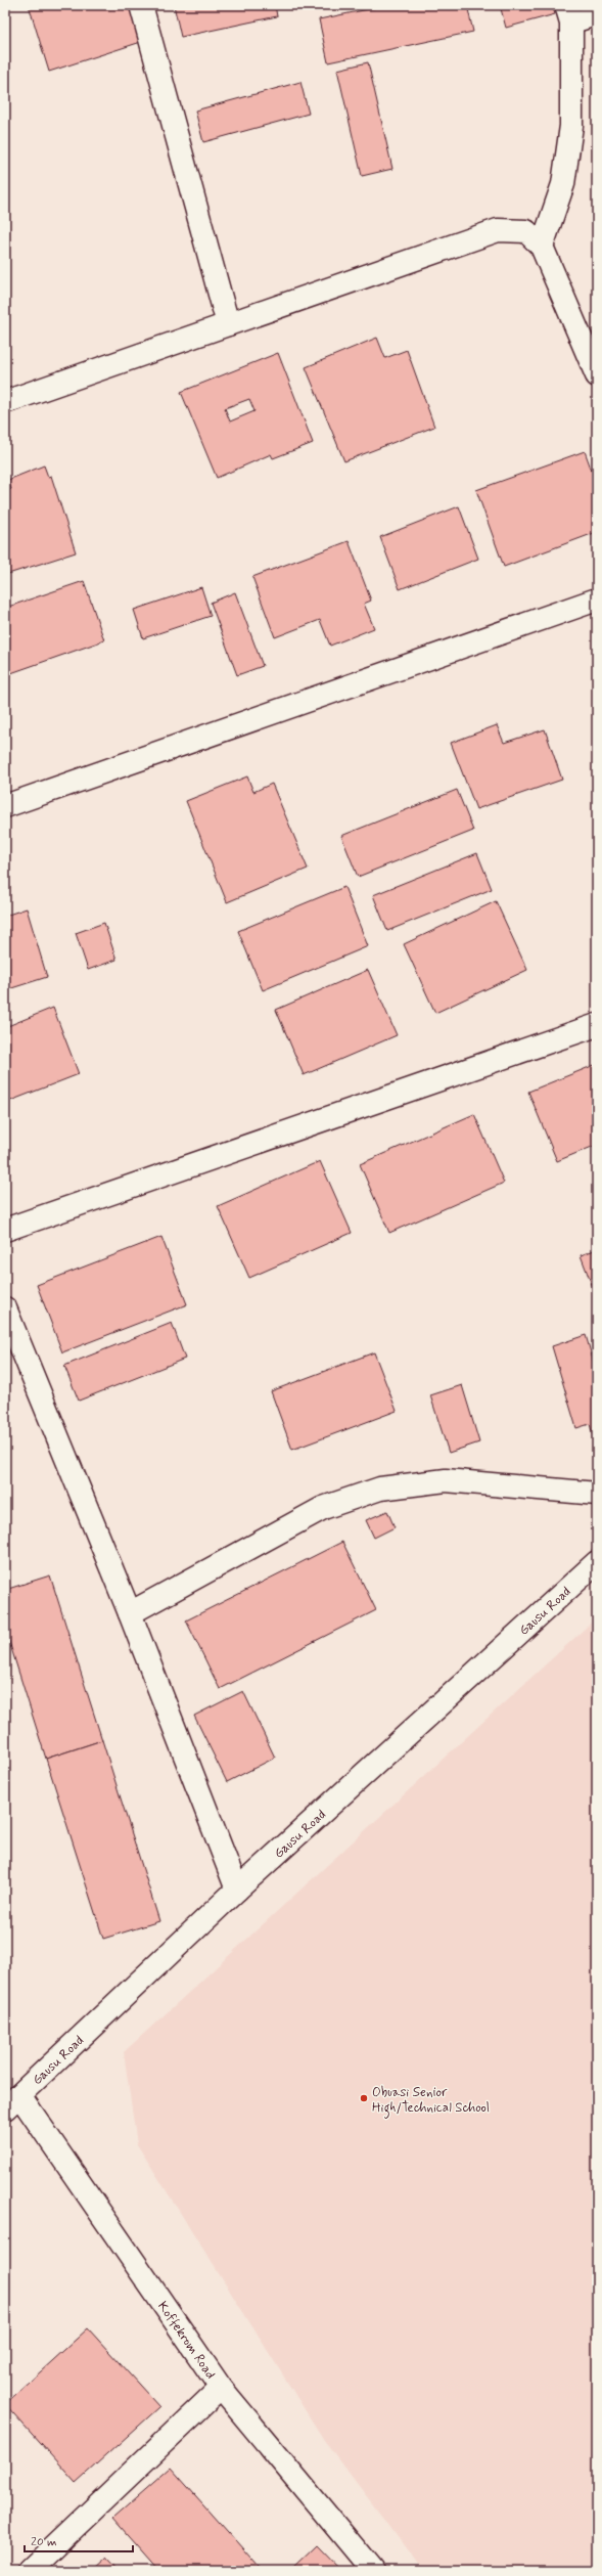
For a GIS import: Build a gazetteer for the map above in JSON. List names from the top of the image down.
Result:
{
  "streets": {
    "street": ["Gausu Road", "Koffekrom Road"]
  },
  "crossings": [
    ["Gausu Road", "Koffekrom Road"]
  ],
  "places": ["Obuasi Senior High/Technical School"],
  "scale_bar": "20 m"
}
